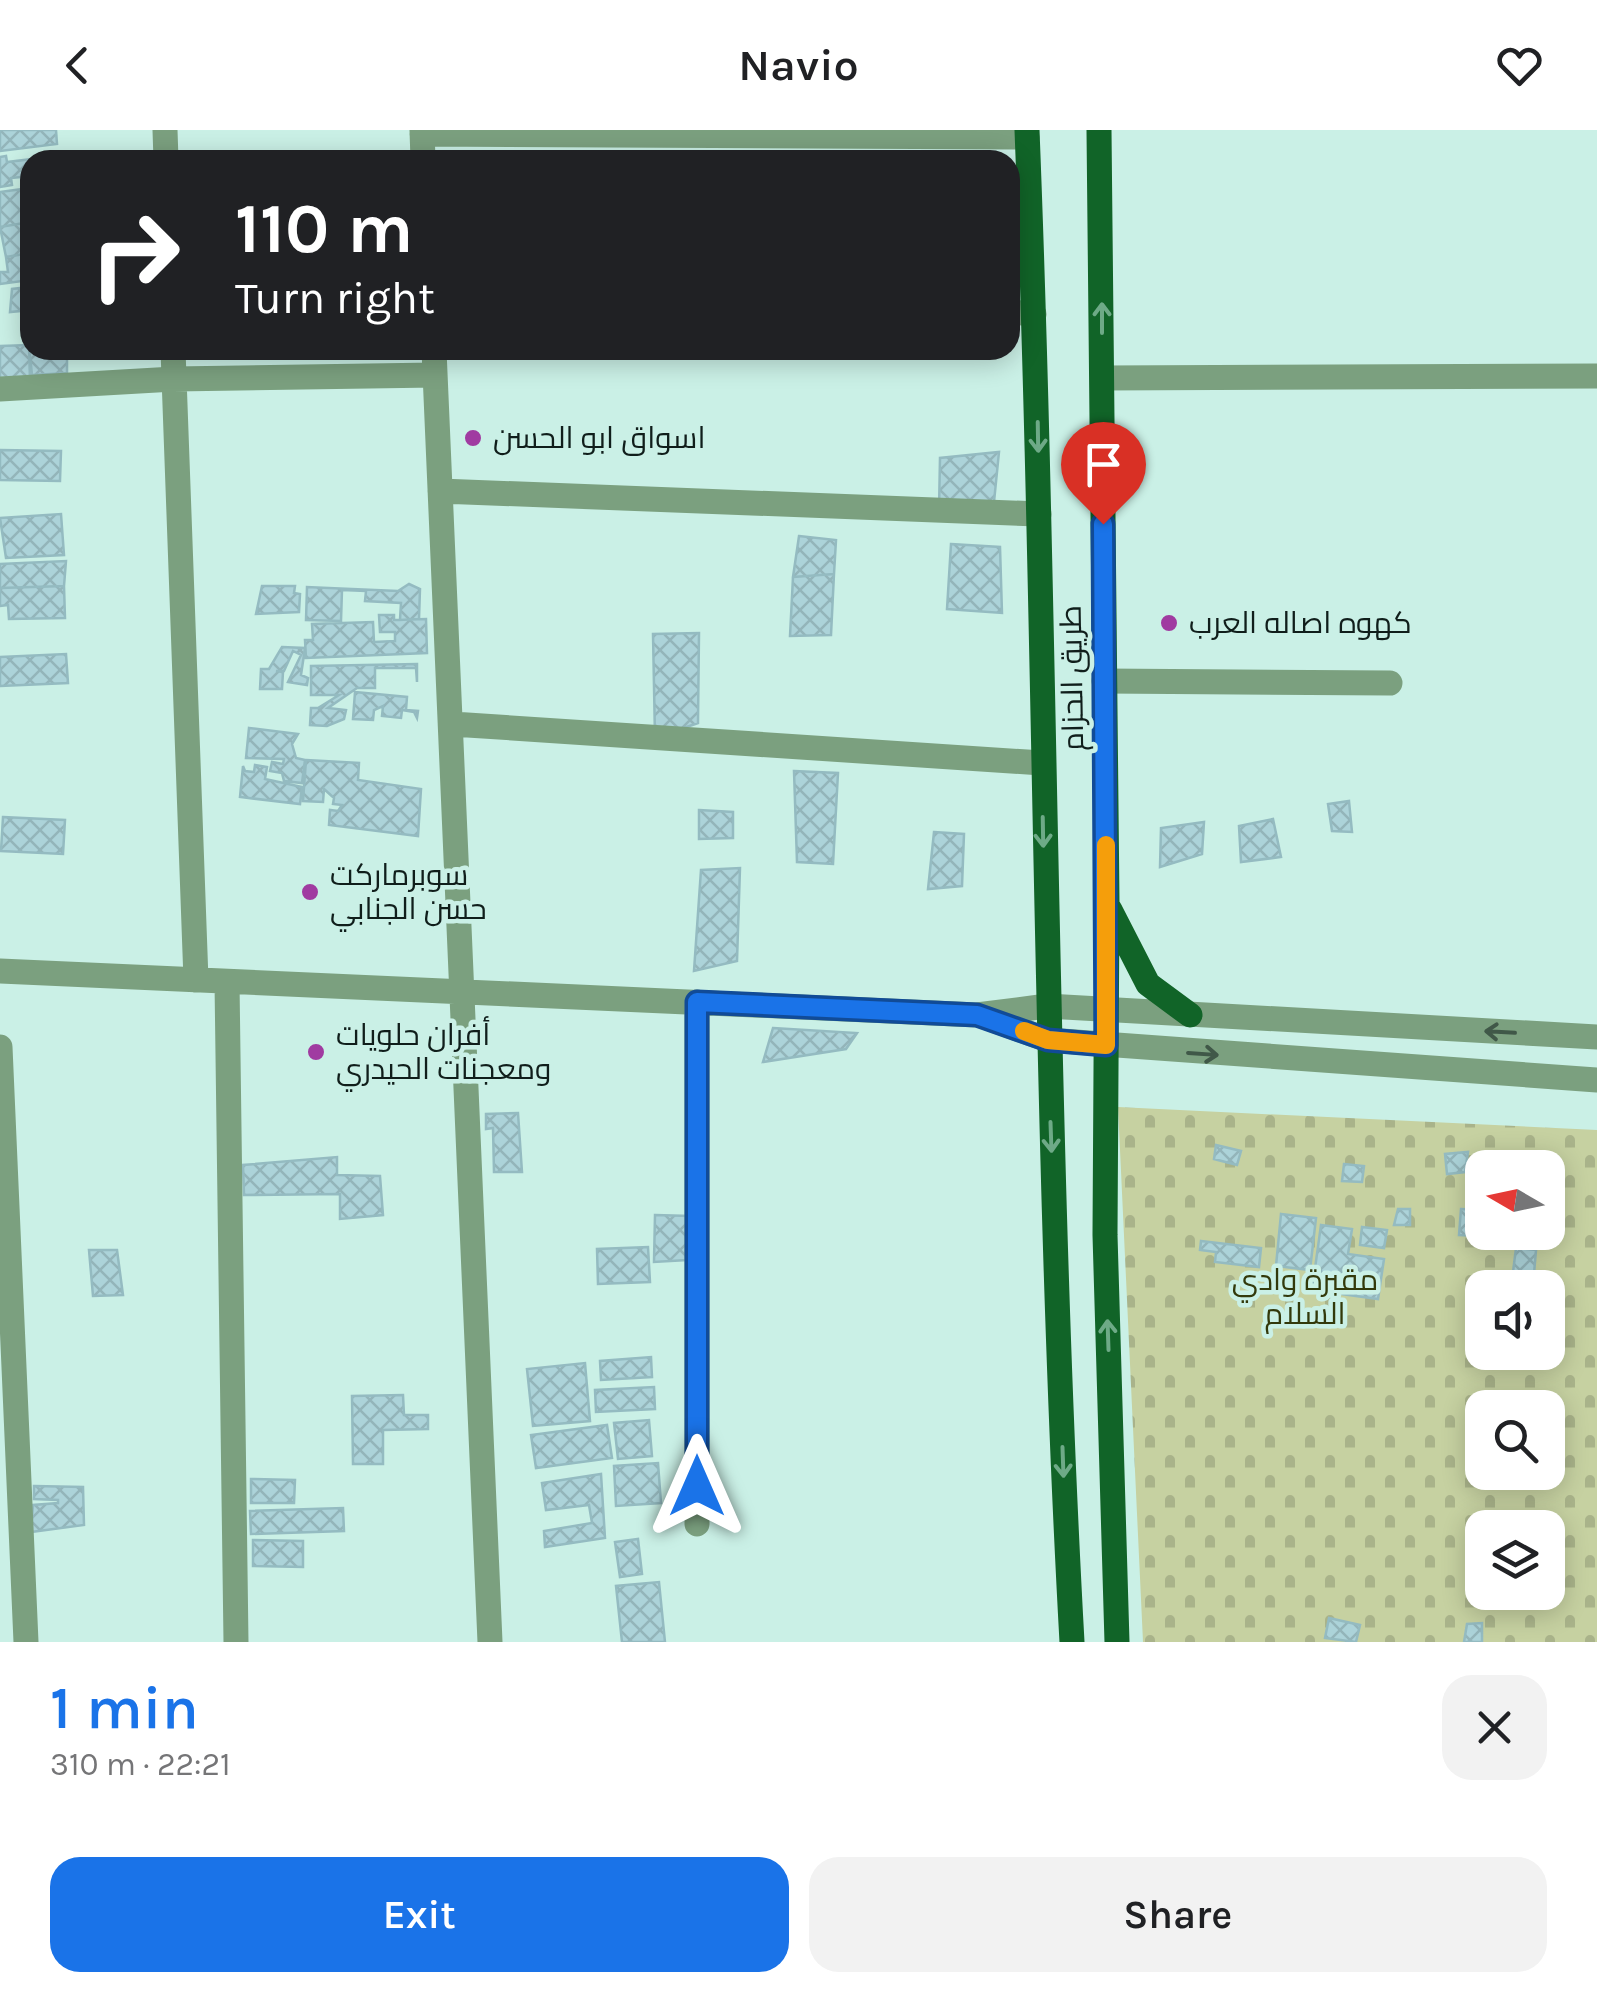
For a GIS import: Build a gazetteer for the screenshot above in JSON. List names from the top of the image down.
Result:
{
  "streets": {
    "main road": ["طريق الحزام"]
  },
  "parks": ["مقبرة وادي السلام"],
  "places": [
    "اسواق ابو الحسن",
    "كهوه اصاله العرب",
    "سوبرماركت حسن الجنابي",
    "أفران حلويات ومعجنات الحيدري"
  ],
  "north": "left",
  "page": {
    "header": "Navio",
    "turn": ["110 m", "Turn right"],
    "heading": ["1 min", "310 m · 22:21"],
    "buttons": ["Exit", "Share"]
  }
}
